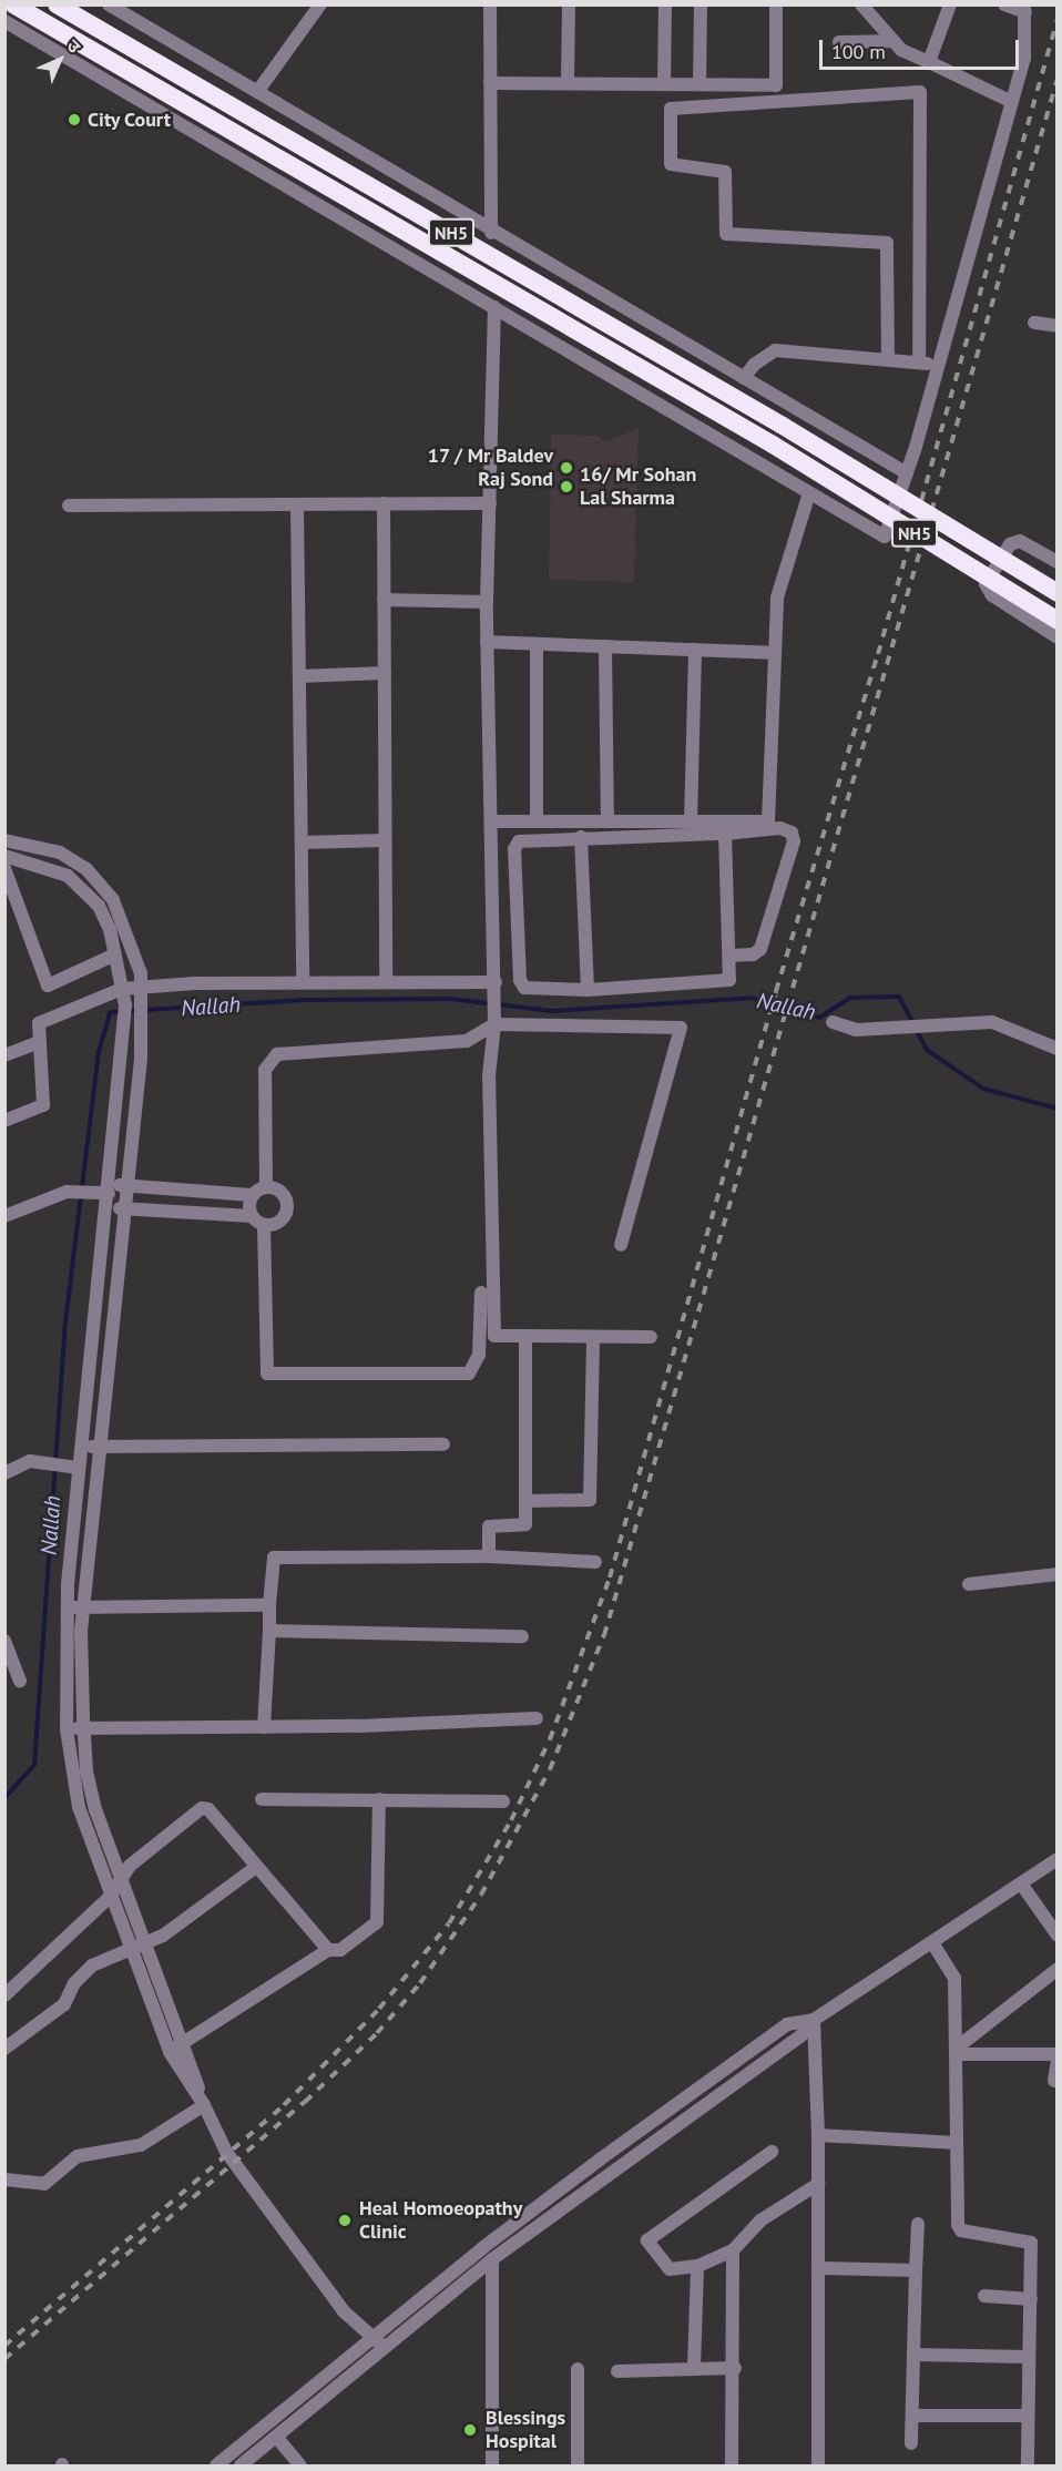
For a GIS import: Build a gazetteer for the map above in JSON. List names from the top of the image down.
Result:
{
  "streets": {
    "highway": ["NH5"]
  },
  "water": ["Nallah"],
  "places": [
    "City Court",
    "17 / Mr Baldev Raj Sond",
    "16/ Mr Sohan Lal Sharma",
    "Heal Homoeopathy Clinic",
    "Blessings Hospital"
  ],
  "scale_bar": "100 m",
  "north": "top right"
}
